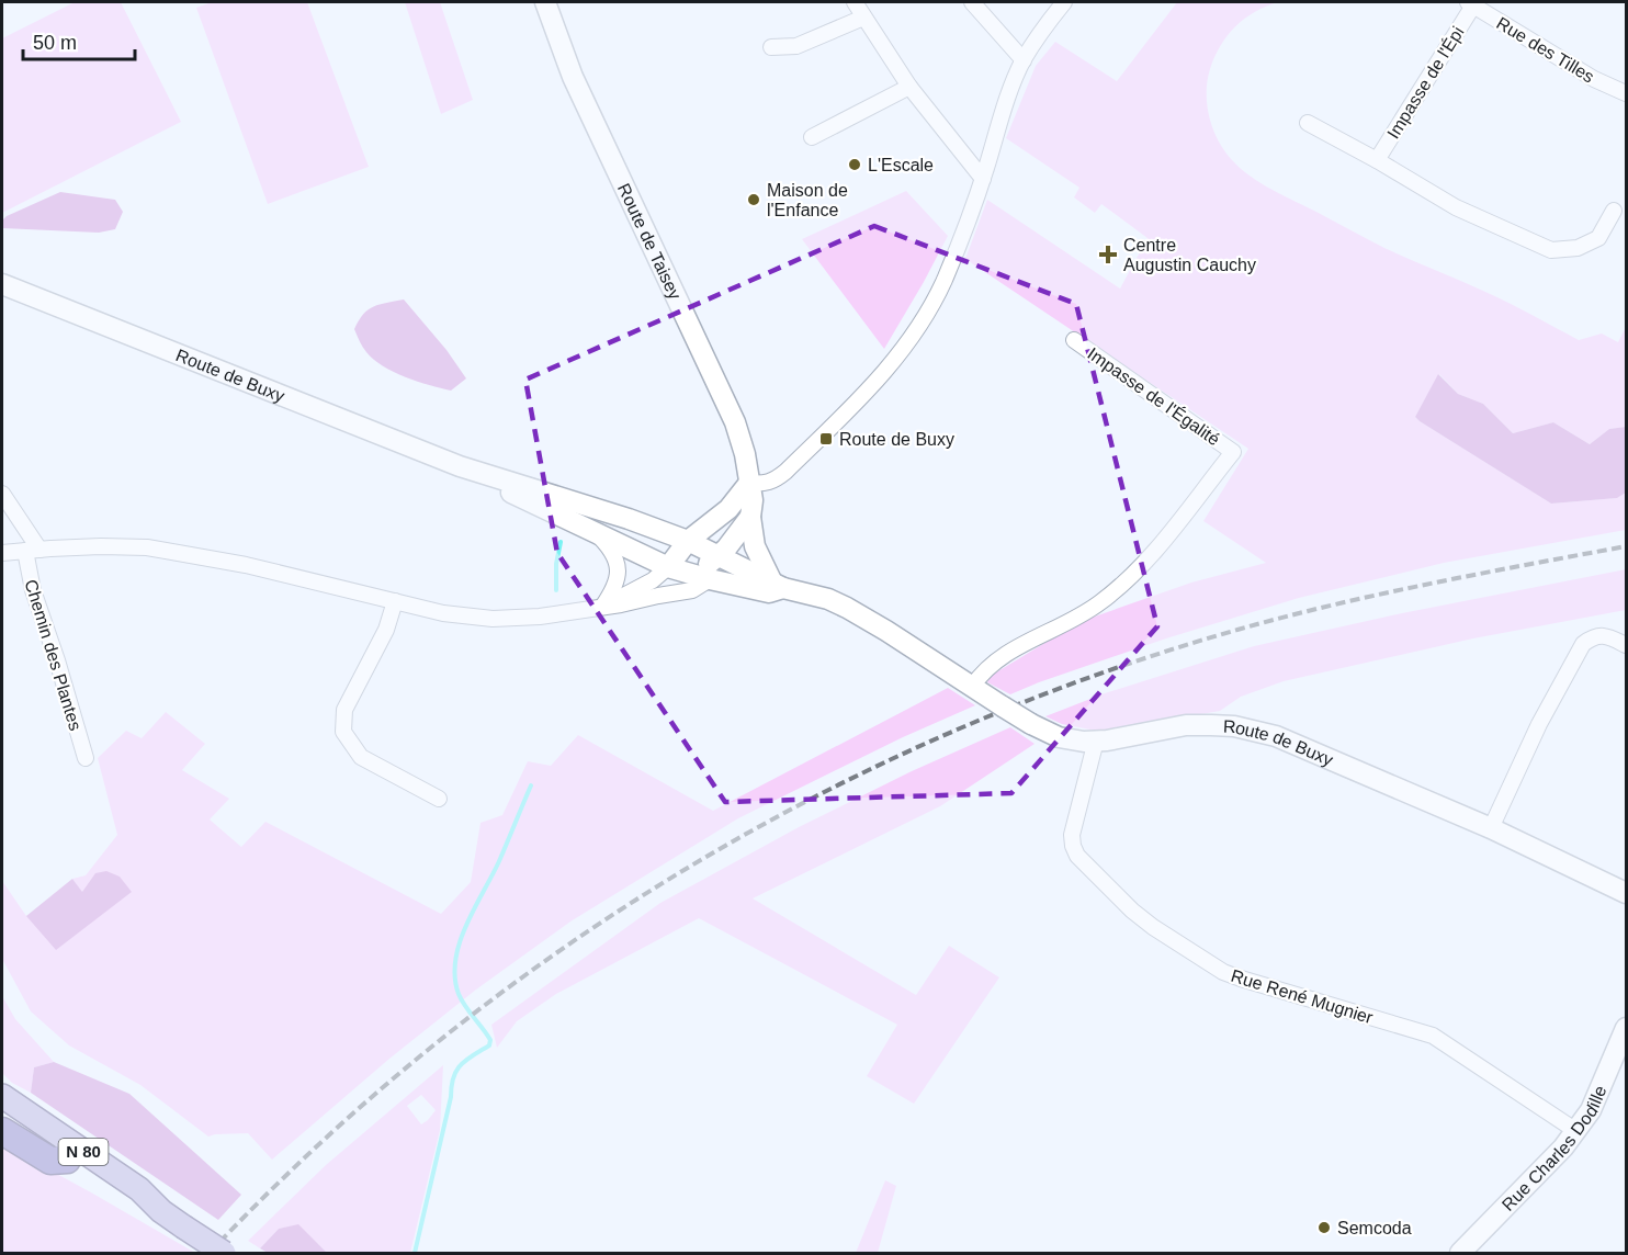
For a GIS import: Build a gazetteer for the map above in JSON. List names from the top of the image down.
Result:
{
  "streets": {
    "main road": [
      "Route de Taisey",
      "Route de Buxy",
      "Rue Charles Dodille",
      "N 80"
    ],
    "street": [
      "Rue des Tilles",
      "Impasse de l'Épi",
      "Impasse de l'Égalité",
      "Chemin des Plantes",
      "Rue René Mugnier"
    ]
  },
  "crossings": [
    ["Rue des Tilles", "Impasse de l'Épi"],
    ["Route de Taisey", "Route de Buxy"],
    ["Route de Buxy", "Impasse de l'Égalité"],
    ["Route de Buxy", "Rue René Mugnier"],
    ["Rue René Mugnier", "Rue Charles Dodille"]
  ],
  "places": {
    "other": ["L'Escale", "Maison de l'Enfance", "Semcoda"],
    "health": ["Centre Augustin Cauchy"],
    "transit": ["Route de Buxy"]
  },
  "scale_bar": "50 m"
}
